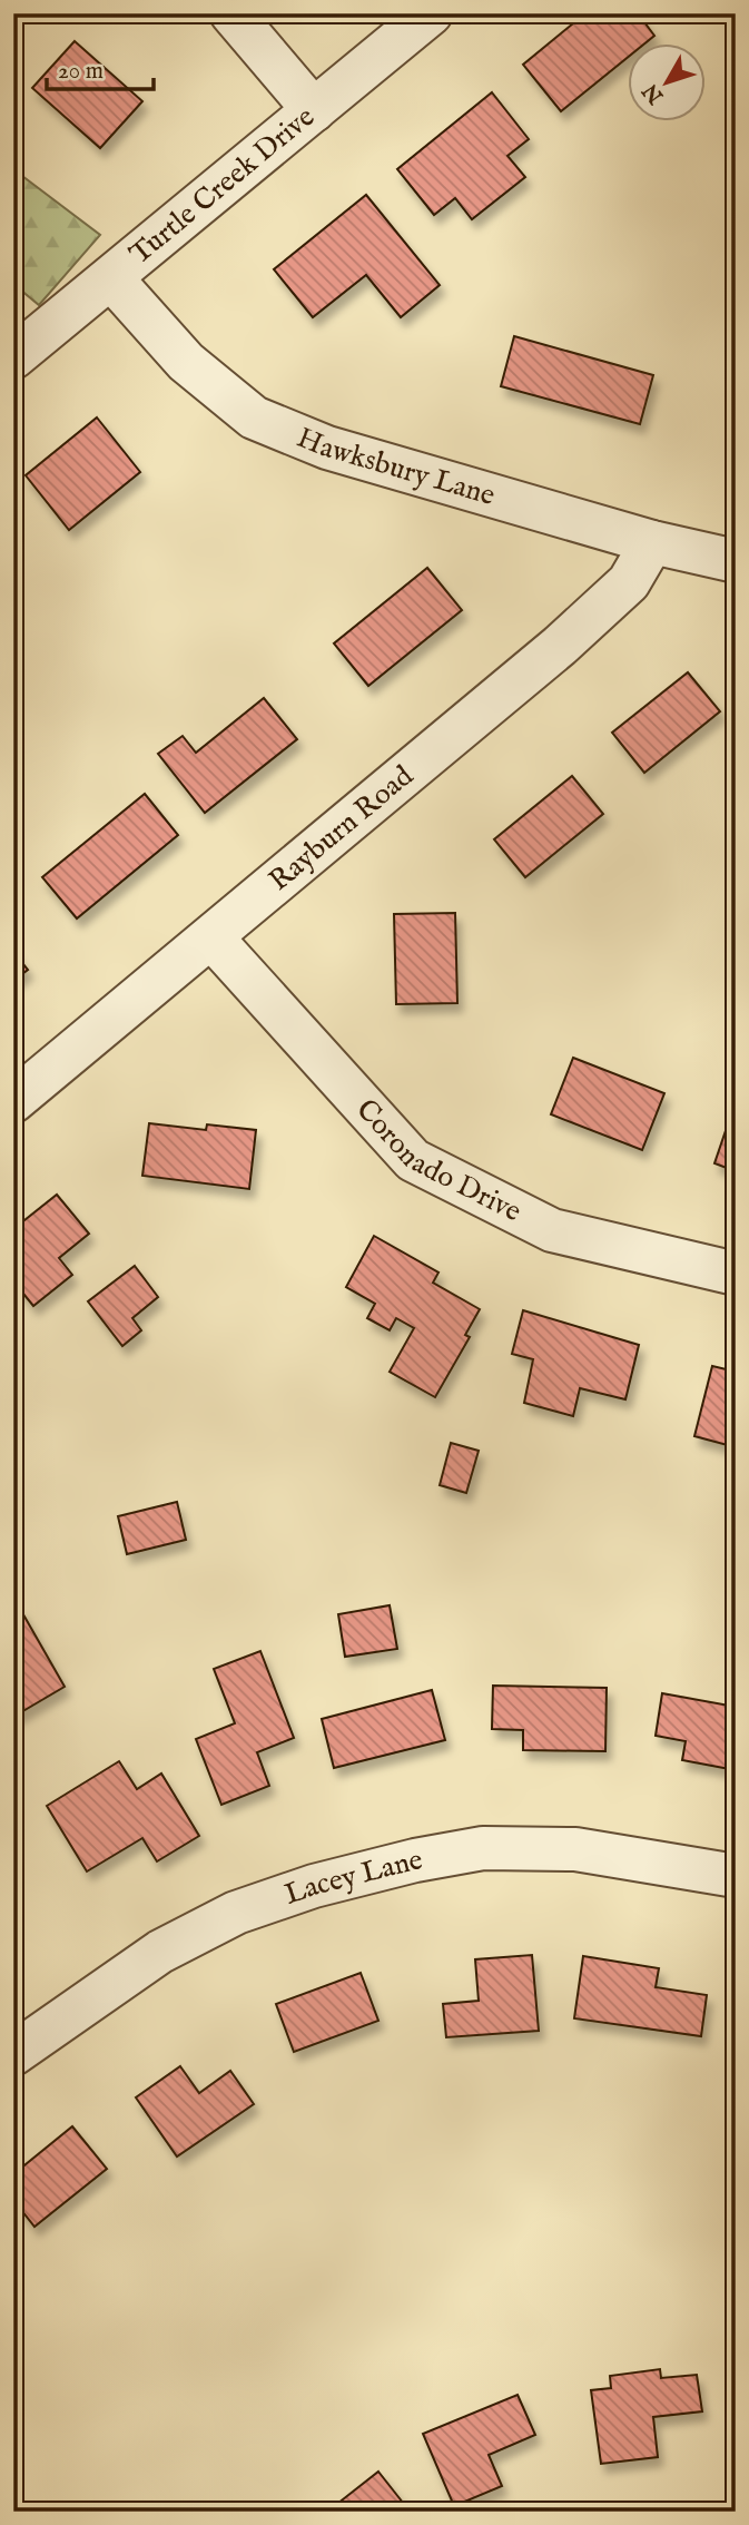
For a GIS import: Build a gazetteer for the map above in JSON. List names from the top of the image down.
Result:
{
  "streets": {
    "street": [
      "Turtle Creek Drive",
      "Hawksbury Lane",
      "Rayburn Road",
      "Coronado Drive",
      "Lacey Lane"
    ]
  },
  "crossings": [
    ["Turtle Creek Drive", "Hawksbury Lane"],
    ["Hawksbury Lane", "Rayburn Road"],
    ["Rayburn Road", "Coronado Drive"]
  ],
  "scale_bar": "20 m",
  "north": "bottom left"
}
